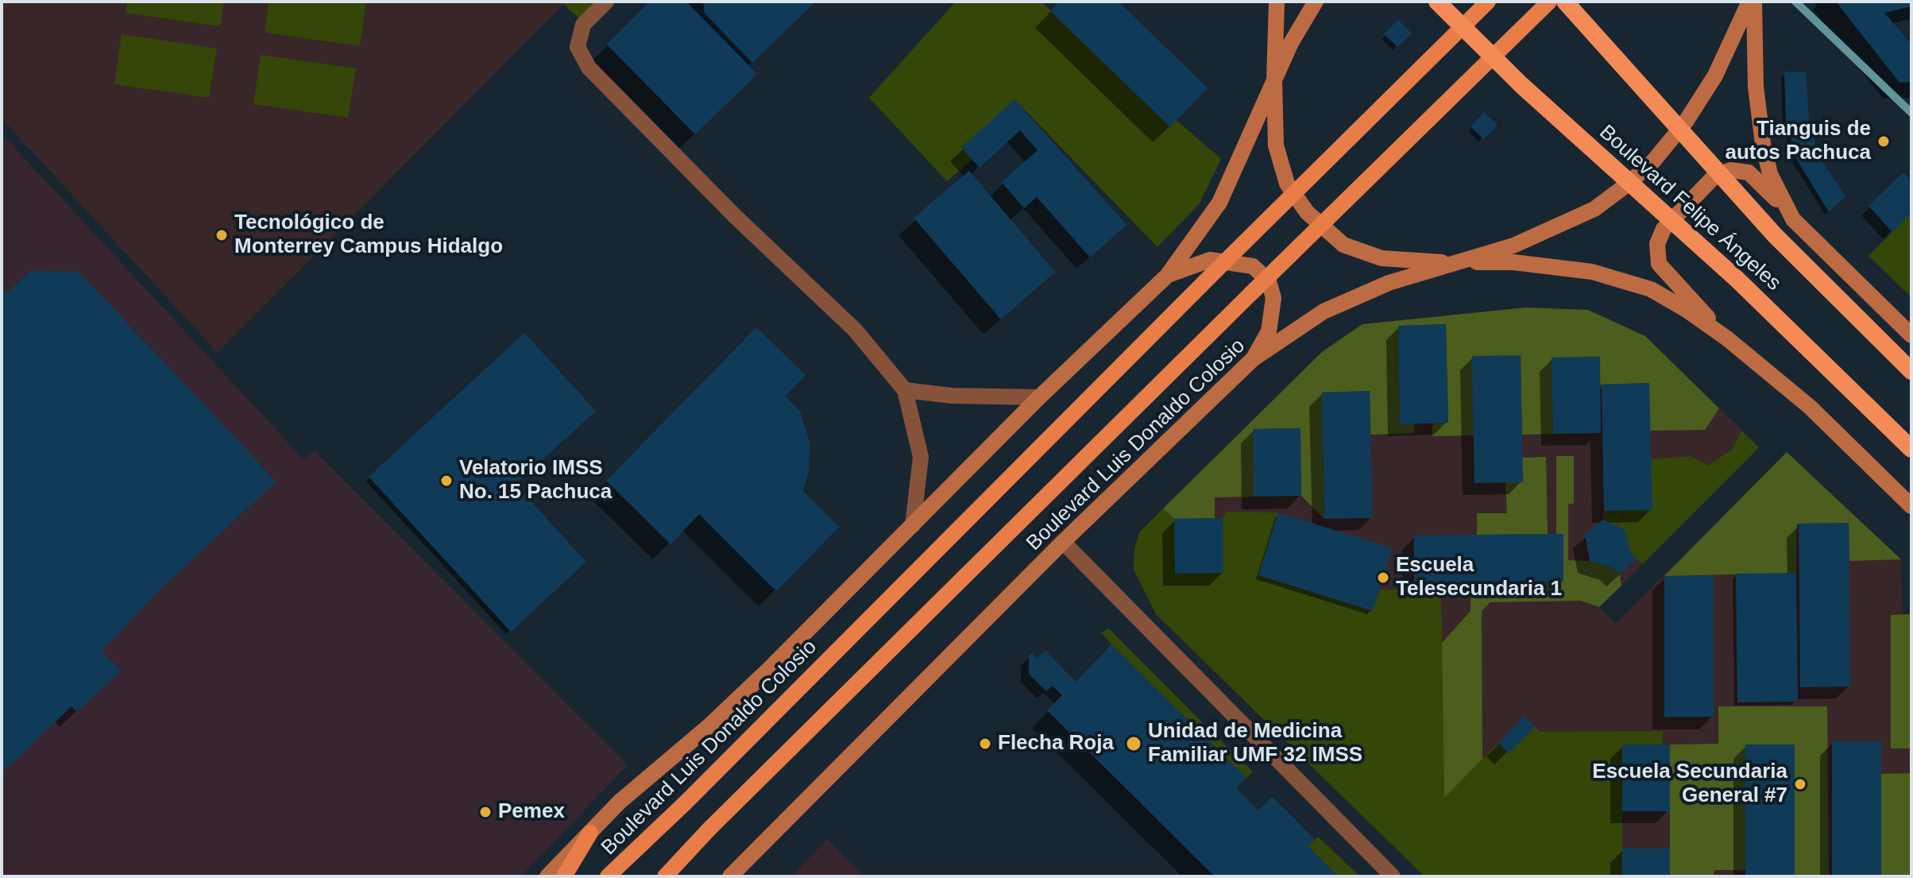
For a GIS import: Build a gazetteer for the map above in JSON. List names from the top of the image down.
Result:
{
  "streets": {
    "highway": ["Boulevard Felipe Ángeles"],
    "main road": ["Boulevard Luis Donaldo Colosio"]
  },
  "places": [
    "Tianguis de autos Pachuca",
    "Tecnológico de Monterrey Campus Hidalgo",
    "Velatorio IMSS No. 15 Pachuca",
    "Escuela Telesecundaria 1",
    "Flecha Roja",
    "Unidad de Medicina Familiar UMF 32 IMSS",
    "Escuela Secundaria General #7",
    "Pemex"
  ]
}
